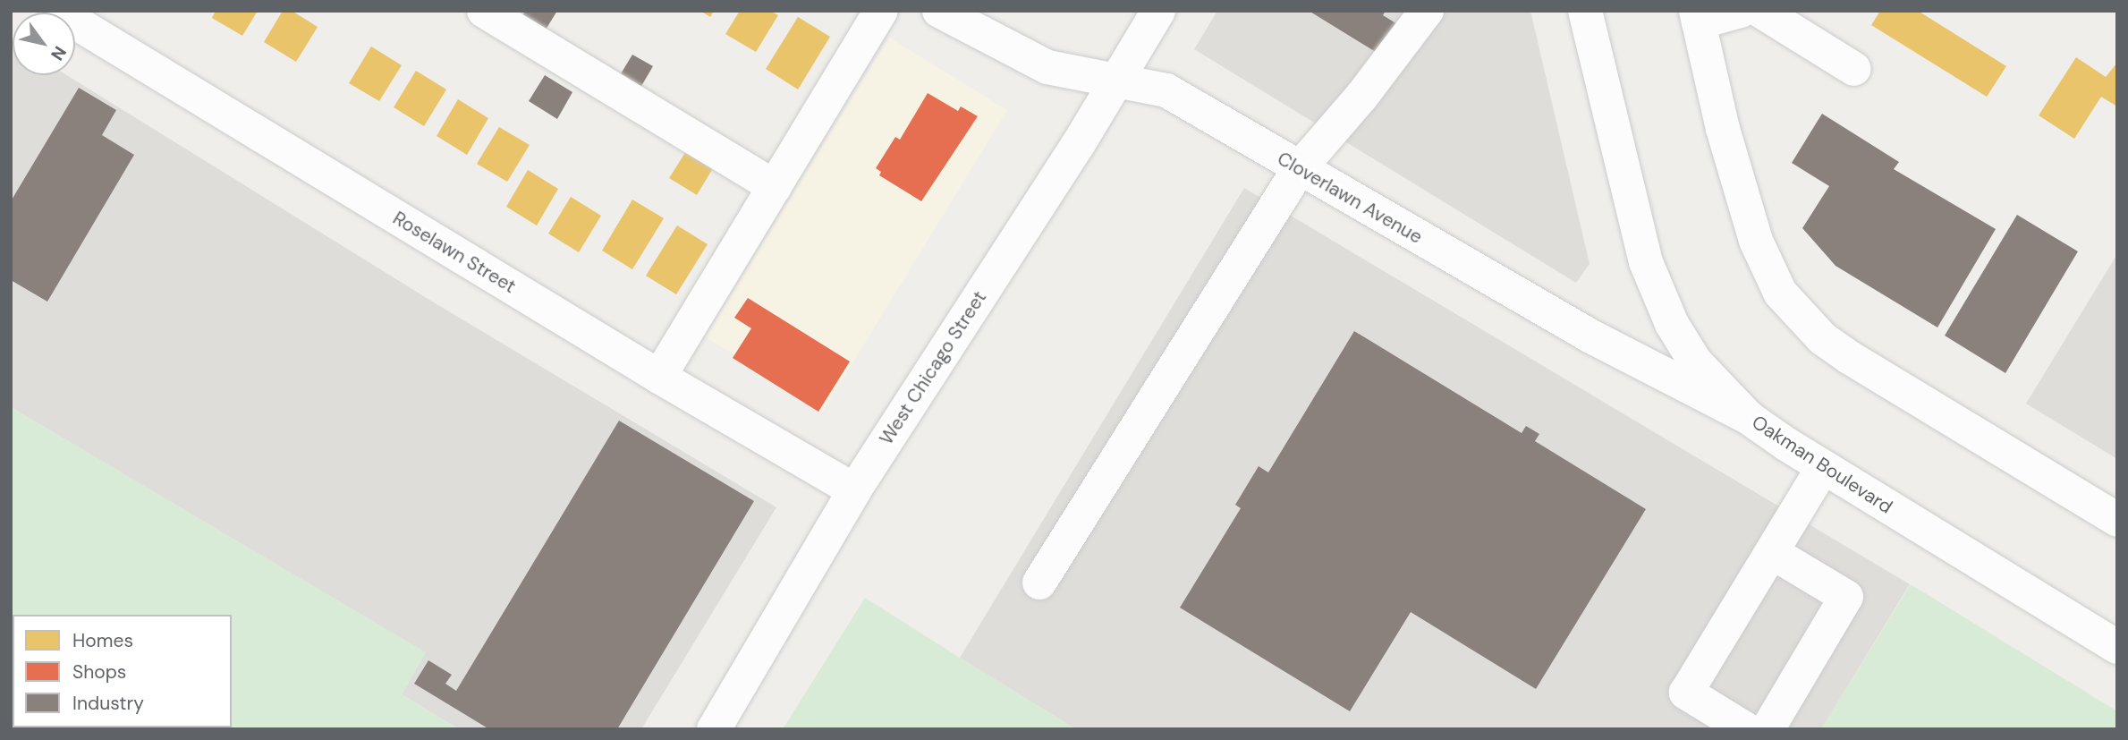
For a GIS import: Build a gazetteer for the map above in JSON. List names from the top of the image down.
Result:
{
  "streets": {
    "street": [
      "Cloverlawn Avenue",
      "Roselawn Street",
      "West Chicago Street",
      "Oakman Boulevard"
    ]
  },
  "crossings": [
    ["Cloverlawn Avenue", "West Chicago Street"],
    ["Cloverlawn Avenue", "Oakman Boulevard"],
    ["Roselawn Street", "West Chicago Street"]
  ],
  "legend": ["Homes", "Shops", "Industry"],
  "north": "bottom right"
}
